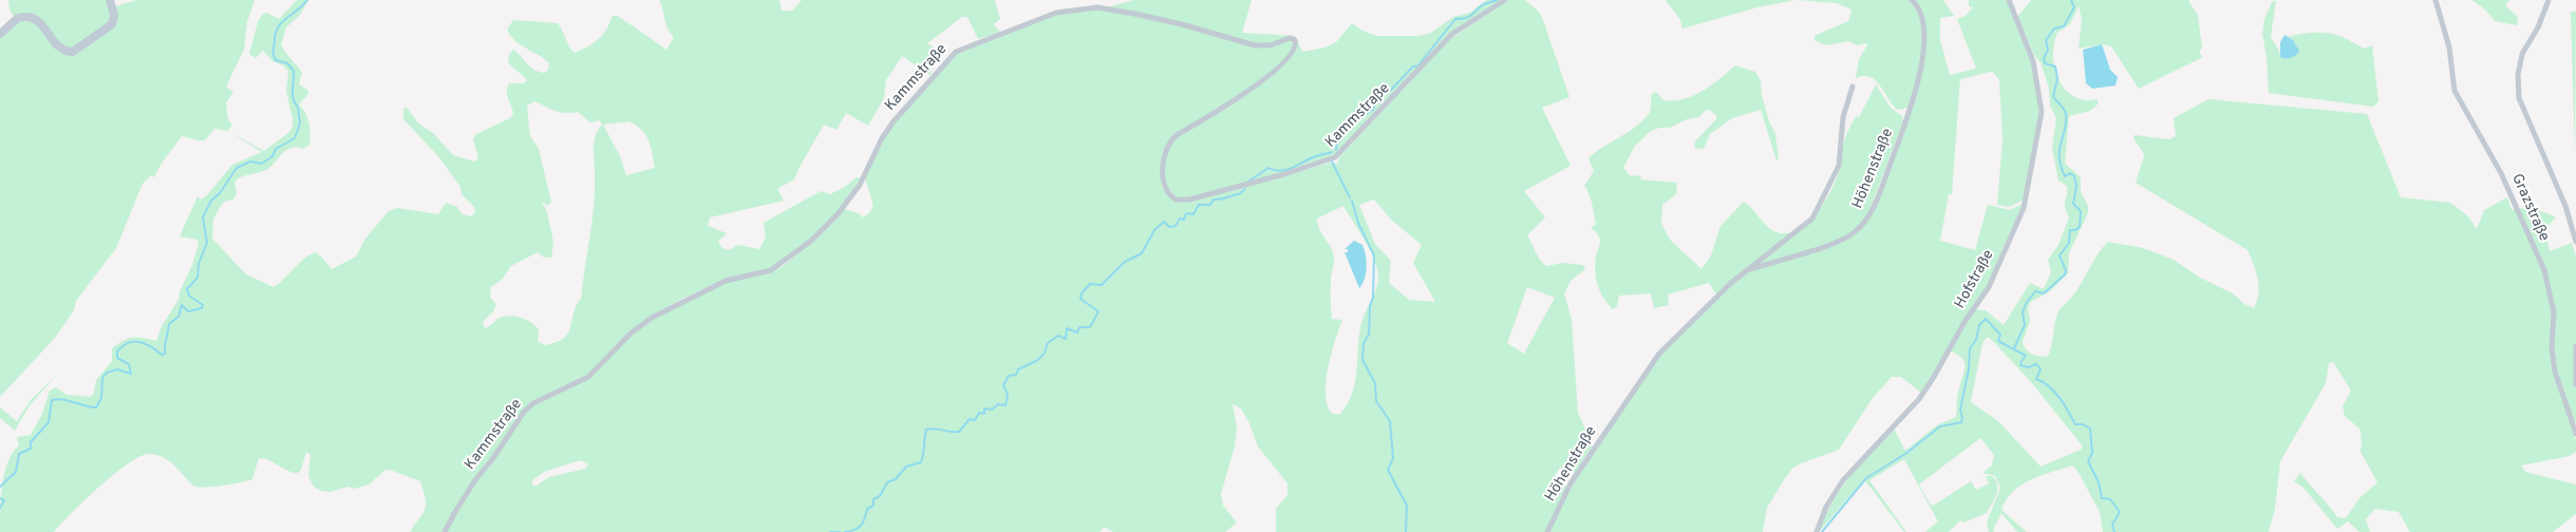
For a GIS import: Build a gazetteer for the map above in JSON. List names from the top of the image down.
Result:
{
  "streets": {
    "street": [
      "Kammstraße",
      "Höhenstraße",
      "Grazstraße",
      "Hofstraße"
    ]
  }
}
